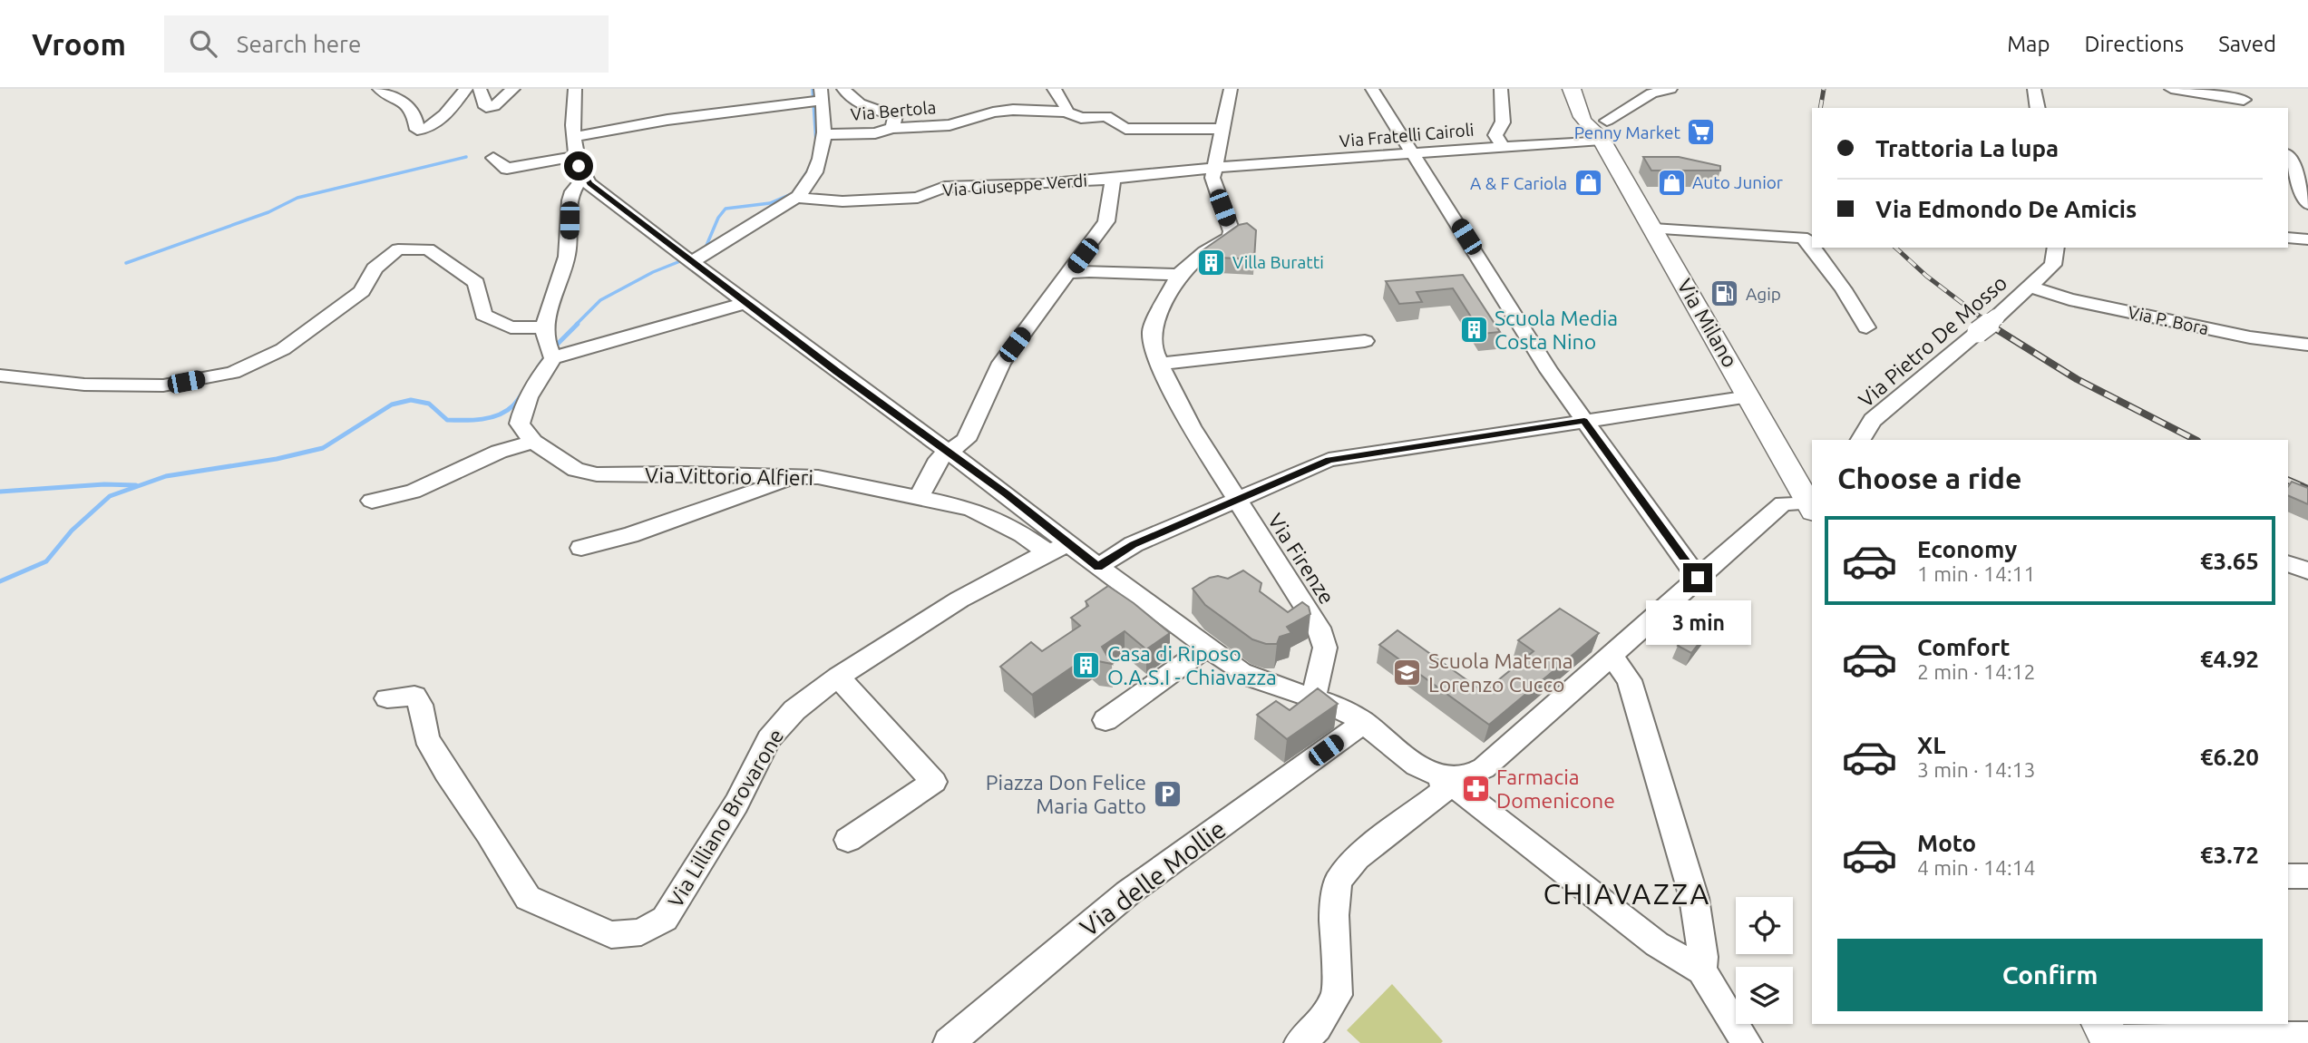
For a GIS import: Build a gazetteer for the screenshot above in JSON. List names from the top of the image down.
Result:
{
  "streets": {
    "main road": ["Via Milano"],
    "street": [
      "Via Bertola",
      "Via Fratelli Cairoli",
      "Via Giuseppe Verdi",
      "Via P. Bora",
      "Via Pietro De Mosso",
      "Via Vittorio Alfieri",
      "Via Firenze",
      "Via Lilliano Brovarone",
      "Via delle Mollie"
    ]
  },
  "crossings": [
    ["Via Bertola", "Via Firenze"],
    ["Via Fratelli Cairoli", "Via Giuseppe Verdi"],
    ["Via Fratelli Cairoli", "Via Milano"],
    ["Via Fratelli Cairoli", "Via Firenze"],
    ["Via Giuseppe Verdi", "Via Vittorio Alfieri"],
    ["Via Giuseppe Verdi", "Via Firenze"],
    ["Via P. Bora", "Via Pietro De Mosso"],
    ["Via Vittorio Alfieri", "Via Lilliano Brovarone"]
  ],
  "districts": ["CHIAVAZZA"],
  "places": {
    "supermarket": ["Penny Market"],
    "shop": ["Auto Junior", "A & F Cariola"],
    "building": ["Villa Buratti", "Scuola Media Costa Nino", "Casa di Riposo O.A.S.I - Chiavazza"],
    "fuel station": ["Agip"],
    "school or university": ["Scuola Materna Lorenzo Cucco"],
    "pharmacy": ["Farmacia Domenicone"],
    "parking": ["Piazza Don Felice Maria Gatto"]
  },
  "page": {
    "header": "Vroom",
    "search": "Search here",
    "nav": ["Map", "Directions", "Saved"],
    "banner": ["Trattoria La lupa", "Via Edmondo De Amicis"],
    "heading": "Choose a ride",
    "list": [
      {
        "name": "Economy",
        "note": "1 min · 14:11",
        "value": "€3.65"
      },
      {
        "name": "Comfort",
        "note": "2 min · 14:12",
        "value": "€4.92"
      },
      {
        "name": "XL",
        "note": "3 min · 14:13",
        "value": "€6.20"
      },
      {
        "name": "Moto",
        "note": "4 min · 14:14",
        "value": "€3.72"
      }
    ],
    "bubble": "3 min",
    "buttons": "Confirm"
  }
}
